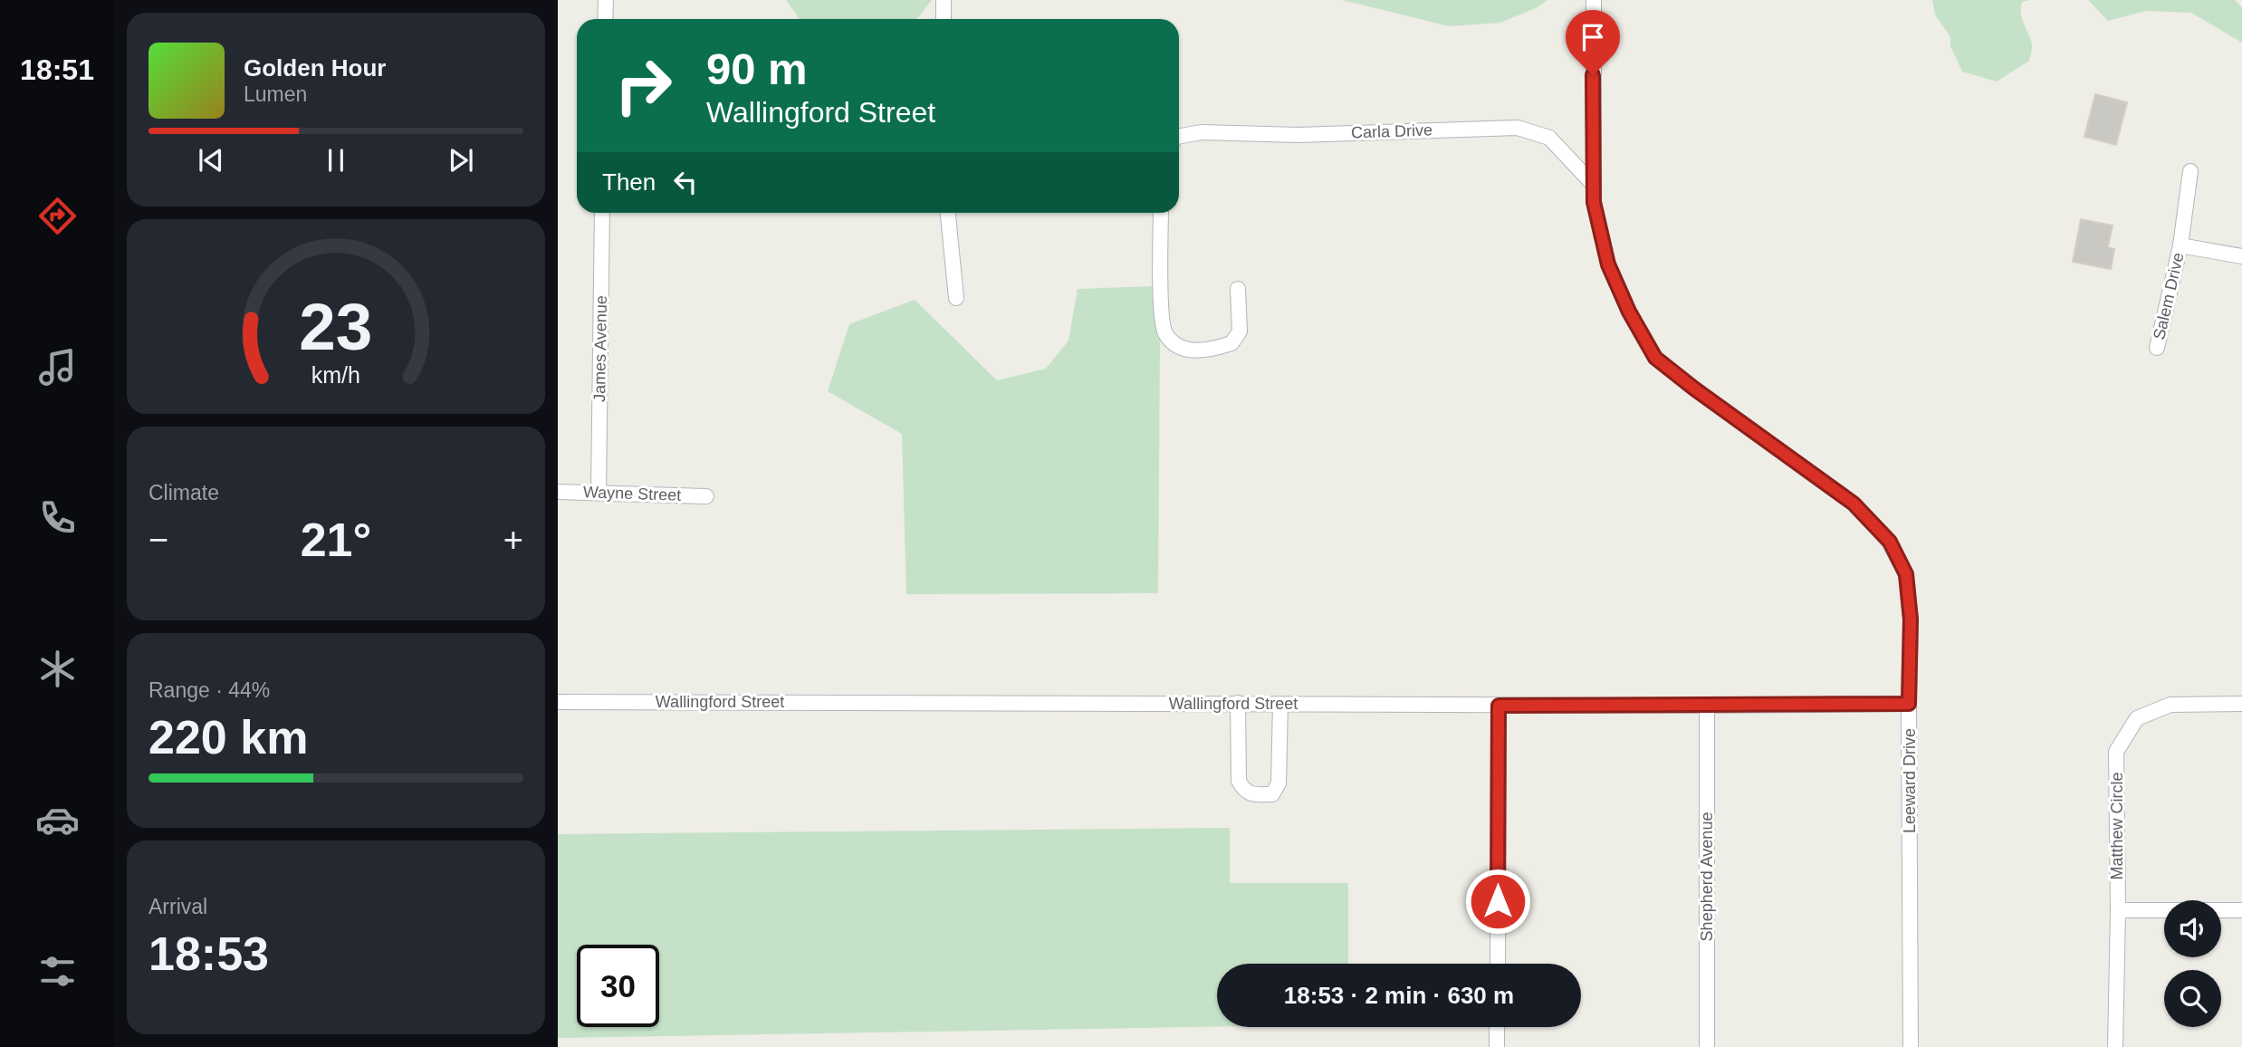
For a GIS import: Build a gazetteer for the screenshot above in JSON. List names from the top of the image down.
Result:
{
  "streets": {
    "street": [
      "Carla Drive",
      "Salem Drive",
      "James Avenue",
      "Wayne Street",
      "Wallingford Street",
      "Leeward Drive",
      "Matthew Circle",
      "Shepherd Avenue"
    ]
  },
  "crossings": [
    ["Carla Drive", "Leeward Drive"],
    ["James Avenue", "Wayne Street"],
    ["Wallingford Street", "Leeward Drive"],
    ["Wallingford Street", "Shepherd Avenue"]
  ],
  "page": {
    "tabs": "18:51",
    "turn": ["90 m", "Wallingford Street"],
    "song": ["Golden Hour", "Lumen"],
    "then": "Then",
    "tile": [
      "Climate",
      ["Range · 44%", "220 km"],
      ["Arrival", "18:53"]
    ],
    "heat": ["−", "21°", "+"],
    "limit": "30",
    "trip": "18:53 · 2 min · 630 m",
    "gauge": ["23", "km/h"]
  }
}
